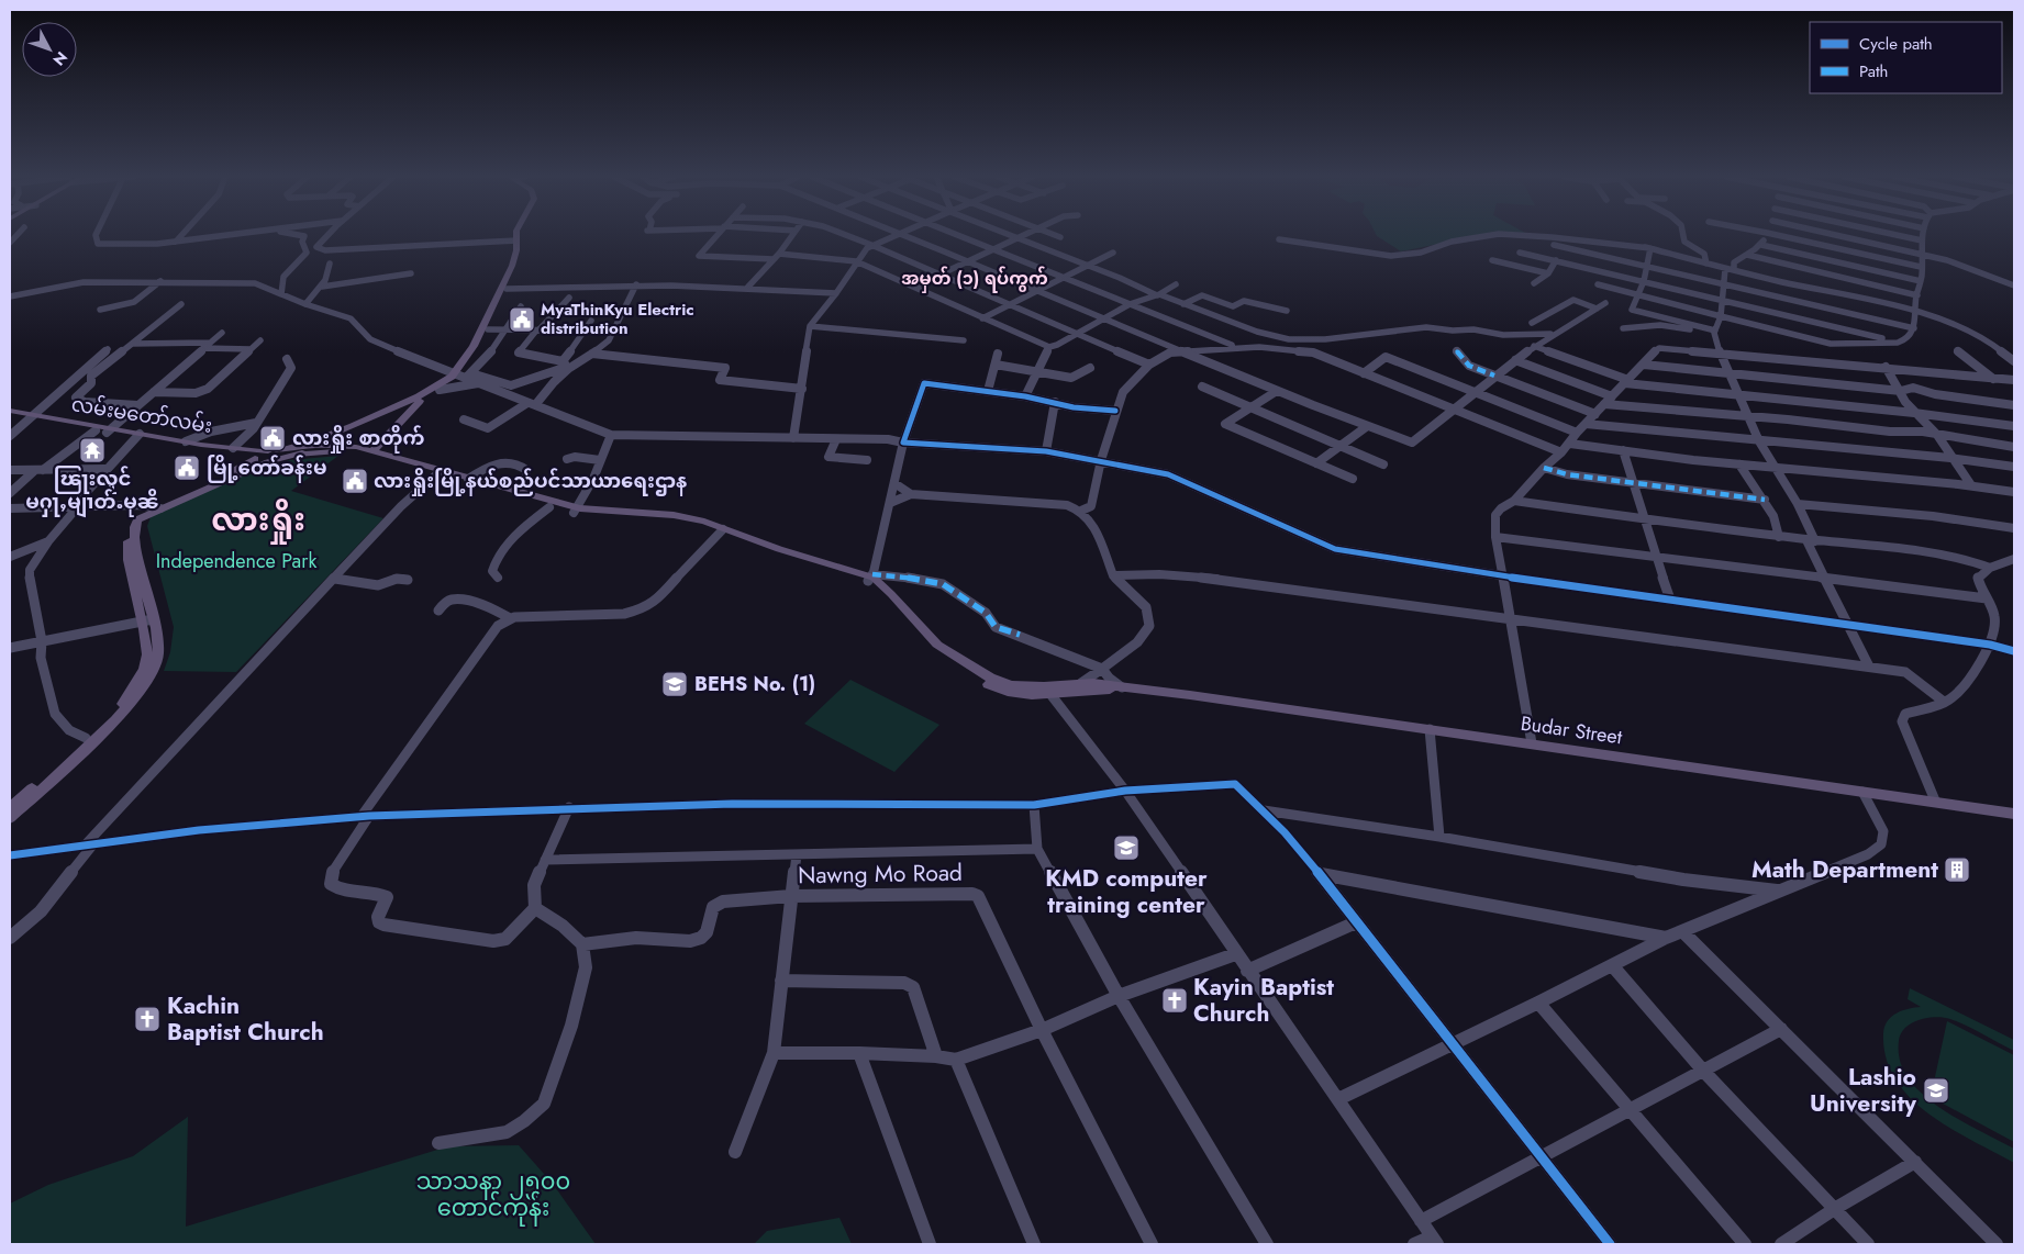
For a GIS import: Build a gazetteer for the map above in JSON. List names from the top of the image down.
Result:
{
  "streets": {
    "main road": ["လမ်းမတော်လမ်း", "Budar Street"],
    "street": ["Nawng Mo Road"]
  },
  "districts": ["အမှတ် (၁) ရပ်ကွက်", "လားရှိုး"],
  "parks": ["Independence Park", "သာသနာ ၂၅၀၀ တောင်ကုန်း"],
  "places": {
    "public building": [
      "MyaThinKyu Electric distribution",
      "လားရှိုး စာတိုက်",
      "မြို့တော်ခန်းမ",
      "လားရှိုးမြို့နယ်စည်ပင်သာယာရေးဌာန"
    ],
    "temple": ["ၽြႃးလူင် မႁႃႇမျၢတ်ႉမုၼိ"],
    "school or university": ["BEHS No. (1)", "KMD computer training center", "Lashio University"],
    "building": ["Math Department"],
    "church": ["Kayin Baptist Church", "Kachin Baptist Church"]
  },
  "legend": ["Cycle path", "Path"],
  "north": "bottom right"
}
